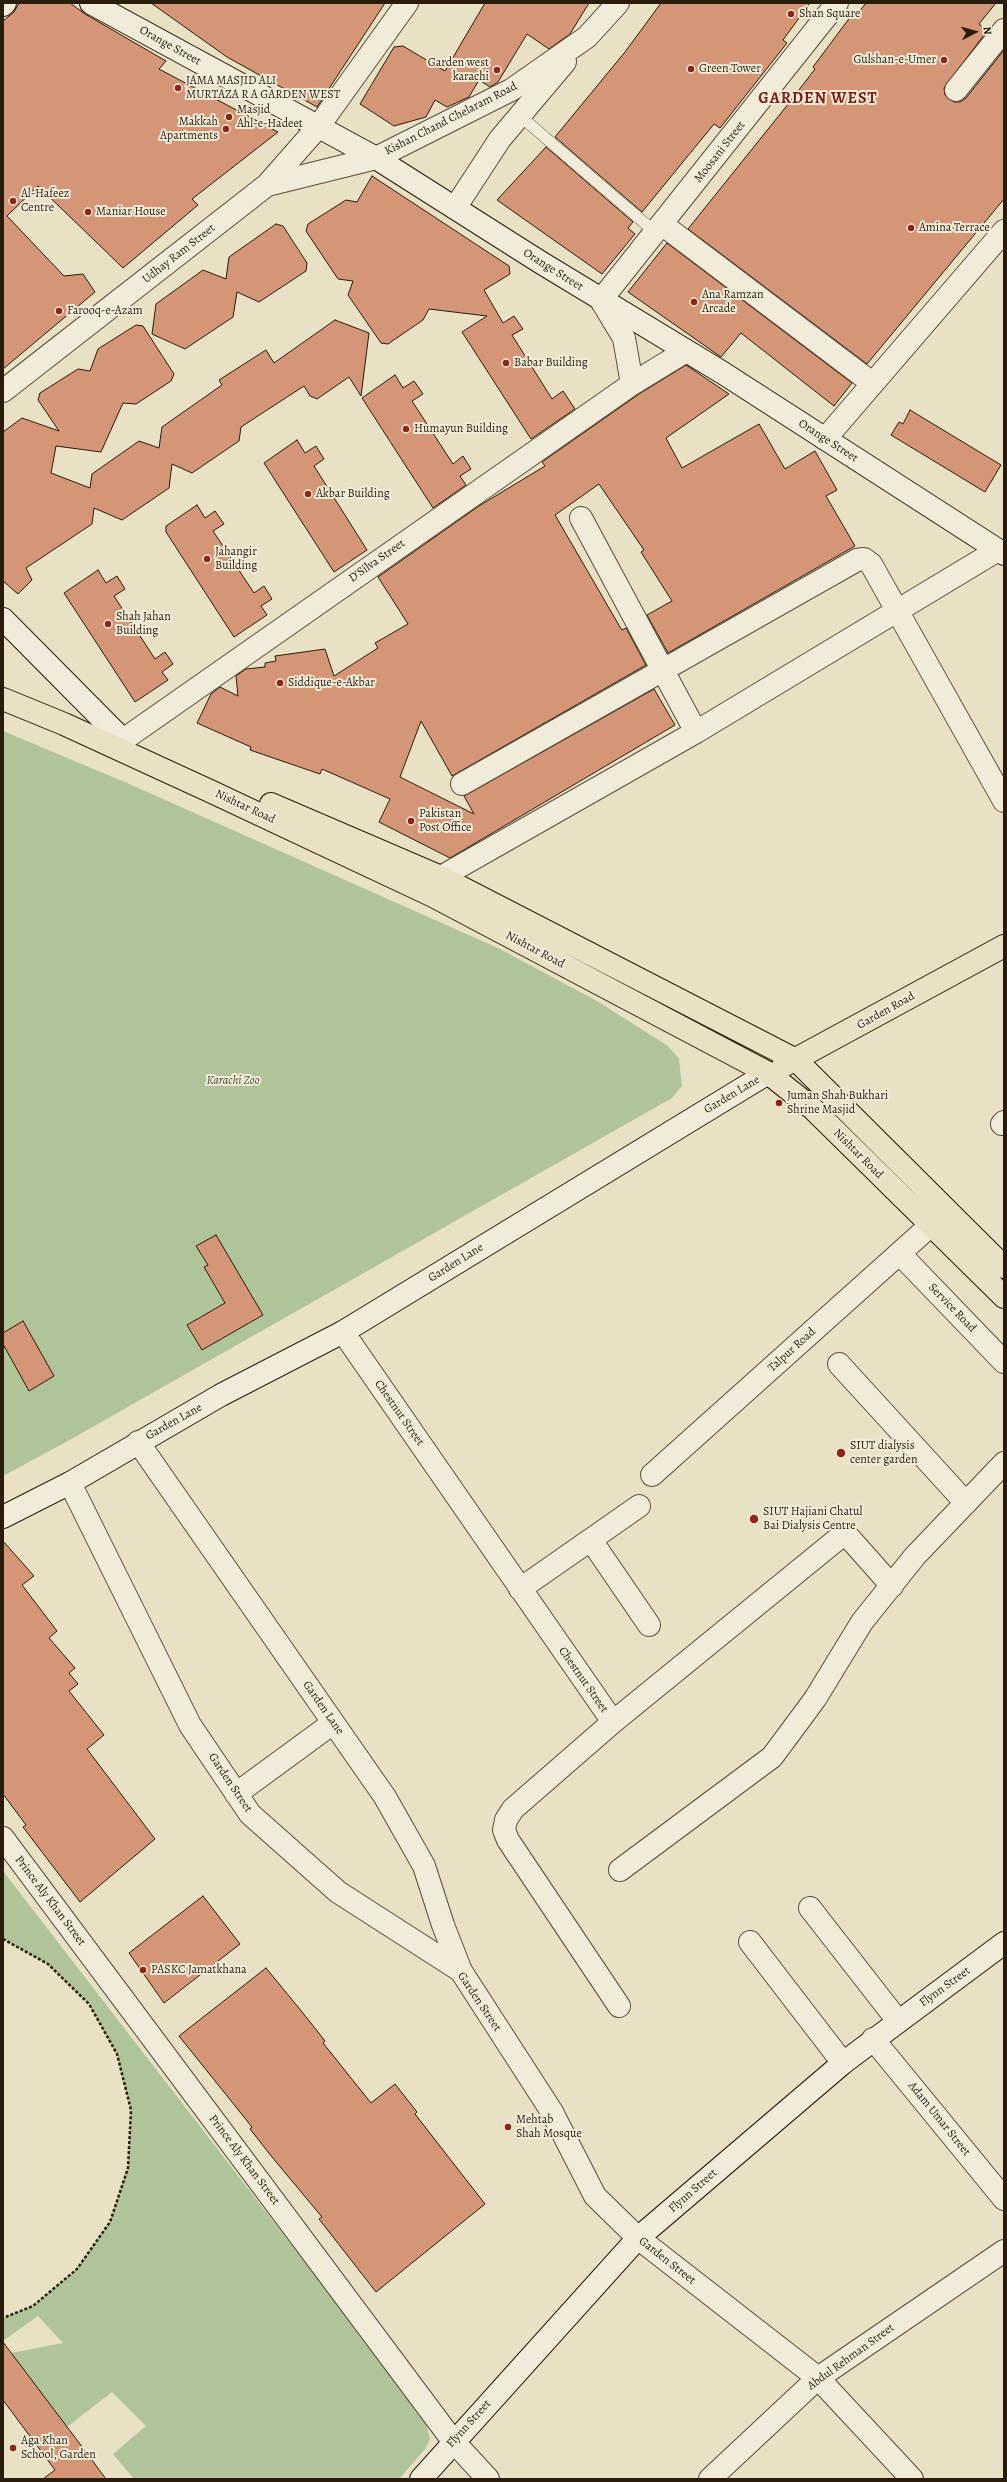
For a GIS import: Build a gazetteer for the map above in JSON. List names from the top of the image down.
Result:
{
  "streets": {
    "main road": ["Nishtar Road", "Garden Road"],
    "street": [
      "Orange Street",
      "Kishan Chand Chelaram Road",
      "Moosani Street",
      "Udhay Ram Street",
      "D'Silva Street",
      "Garden Lane",
      "Service Road",
      "Talpur Road",
      "Chestnut Street",
      "Garden Street",
      "Prince Aly Khan Street",
      "Flynn Street",
      "Adam Umar Street",
      "Abdul Rehman Street"
    ]
  },
  "crossings": [
    ["Orange Street", "Kishan Chand Chelaram Road"],
    ["Orange Street", "Moosani Street"],
    ["Orange Street", "Udhay Ram Street"],
    ["Orange Street", "D'Silva Street"],
    ["Kishan Chand Chelaram Road", "Udhay Ram Street"],
    ["D'Silva Street", "Nishtar Road"],
    ["Nishtar Road", "Garden Road"],
    ["Nishtar Road", "Garden Lane"],
    ["Nishtar Road", "Talpur Road"],
    ["Garden Road", "Garden Lane"],
    ["Garden Lane", "Chestnut Street"],
    ["Garden Lane", "Garden Street"],
    ["Service Road", "Talpur Road"],
    ["Garden Street", "Flynn Street"],
    ["Garden Street", "Abdul Rehman Street"],
    ["Prince Aly Khan Street", "Flynn Street"],
    ["Flynn Street", "Adam Umar Street"]
  ],
  "districts": ["GARDEN WEST"],
  "parks": ["Karachi Zoo"],
  "places": [
    "Shan Square",
    "Gulshan-e-Umer",
    "Green Tower",
    "Garden west karachi",
    "JAMA MASJID ALI MURTAZA R A GARDEN WEST",
    "Masjid Ahl-e-Hadeet",
    "Makkah Apartments",
    "Al-Hafeez Centre",
    "Maniar House",
    "Amina Terrace",
    "Ana Ramzan Arcade",
    "Farooq-e-Azam",
    "Babar Building",
    "Humayun Building",
    "Akbar Building",
    "Jahangir Building",
    "Shah Jahan Building",
    "Siddique-e-Akbar",
    "Pakistan Post Office",
    "Juman Shah Bukhari Shrine Masjid",
    "SIUT dialysis center garden",
    "SIUT Hajiani Chatul Bai Dialysis Centre",
    "PASKC Jamatkhana",
    "Mehtab Shah Mosque",
    "Aga Khan School, Garden"
  ],
  "north": "right"
}
